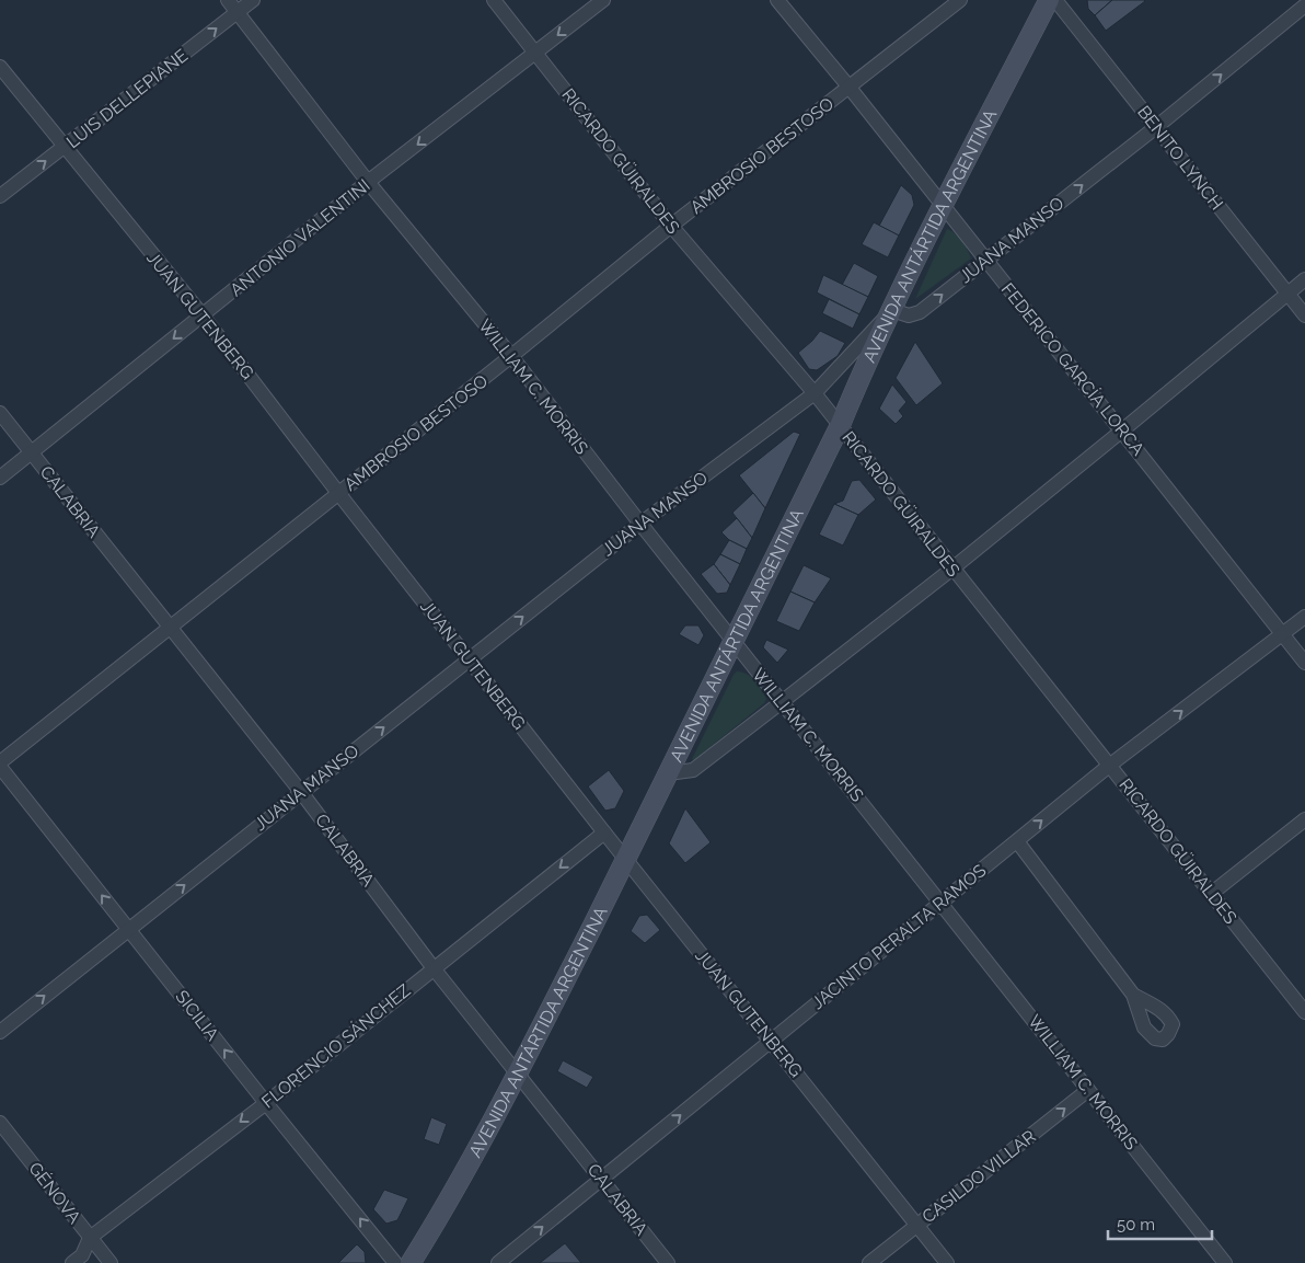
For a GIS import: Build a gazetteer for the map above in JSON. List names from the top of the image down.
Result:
{
  "streets": {
    "main road": ["AVENIDA ANTÁRTIDA ARGENTINA"],
    "street": [
      "LUIS DELLEPIANE",
      "AMBROSIO BESTOSO",
      "BENITO LYNCH",
      "RICARDO GÜIRALDES",
      "ANTONIO VALENTINI",
      "JUANA MANSO",
      "JUAN GUTENBERG",
      "FEDERICO GARCÍA LORCA",
      "WILLIAM C. MORRIS",
      "CALABRIA",
      "JACINTO PERALTA RAMOS",
      "SICILIA",
      "FLORENCIO SÁNCHEZ",
      "CASILDO VILLAR",
      "GÉNOVA"
    ]
  },
  "crossings": [
    ["LUIS DELLEPIANE", "JUAN GUTENBERG"],
    ["LUIS DELLEPIANE", "WILLIAM C. MORRIS"],
    ["AMBROSIO BESTOSO", "RICARDO GÜIRALDES"],
    ["AMBROSIO BESTOSO", "JUAN GUTENBERG"],
    ["AMBROSIO BESTOSO", "FEDERICO GARCÍA LORCA"],
    ["AMBROSIO BESTOSO", "WILLIAM C. MORRIS"],
    ["AMBROSIO BESTOSO", "CALABRIA"],
    ["BENITO LYNCH", "JUANA MANSO"],
    ["RICARDO GÜIRALDES", "AVENIDA ANTÁRTIDA ARGENTINA"],
    ["RICARDO GÜIRALDES", "ANTONIO VALENTINI"],
    ["RICARDO GÜIRALDES", "JUANA MANSO"],
    ["RICARDO GÜIRALDES", "JACINTO PERALTA RAMOS"],
    ["AVENIDA ANTÁRTIDA ARGENTINA", "JUANA MANSO"],
    ["AVENIDA ANTÁRTIDA ARGENTINA", "JUAN GUTENBERG"],
    ["AVENIDA ANTÁRTIDA ARGENTINA", "FEDERICO GARCÍA LORCA"],
    ["AVENIDA ANTÁRTIDA ARGENTINA", "WILLIAM C. MORRIS"],
    ["AVENIDA ANTÁRTIDA ARGENTINA", "CALABRIA"],
    ["ANTONIO VALENTINI", "JUAN GUTENBERG"],
    ["ANTONIO VALENTINI", "WILLIAM C. MORRIS"],
    ["ANTONIO VALENTINI", "CALABRIA"],
    ["JUANA MANSO", "JUAN GUTENBERG"],
    ["JUANA MANSO", "FEDERICO GARCÍA LORCA"],
    ["JUANA MANSO", "WILLIAM C. MORRIS"],
    ["JUANA MANSO", "CALABRIA"],
    ["JUANA MANSO", "SICILIA"],
    ["JUAN GUTENBERG", "JACINTO PERALTA RAMOS"],
    ["JUAN GUTENBERG", "FLORENCIO SÁNCHEZ"],
    ["JUAN GUTENBERG", "CASILDO VILLAR"],
    ["FEDERICO GARCÍA LORCA", "JACINTO PERALTA RAMOS"],
    ["WILLIAM C. MORRIS", "JACINTO PERALTA RAMOS"],
    ["WILLIAM C. MORRIS", "CASILDO VILLAR"],
    ["CALABRIA", "JACINTO PERALTA RAMOS"],
    ["CALABRIA", "FLORENCIO SÁNCHEZ"],
    ["SICILIA", "FLORENCIO SÁNCHEZ"],
    ["FLORENCIO SÁNCHEZ", "GÉNOVA"]
  ],
  "one_way": [
    "LUIS DELLEPIANE",
    "ANTONIO VALENTINI",
    "JUANA MANSO",
    "JACINTO PERALTA RAMOS",
    "SICILIA",
    "FLORENCIO SÁNCHEZ",
    "CASILDO VILLAR"
  ],
  "scale_bar": "50 m"
}
